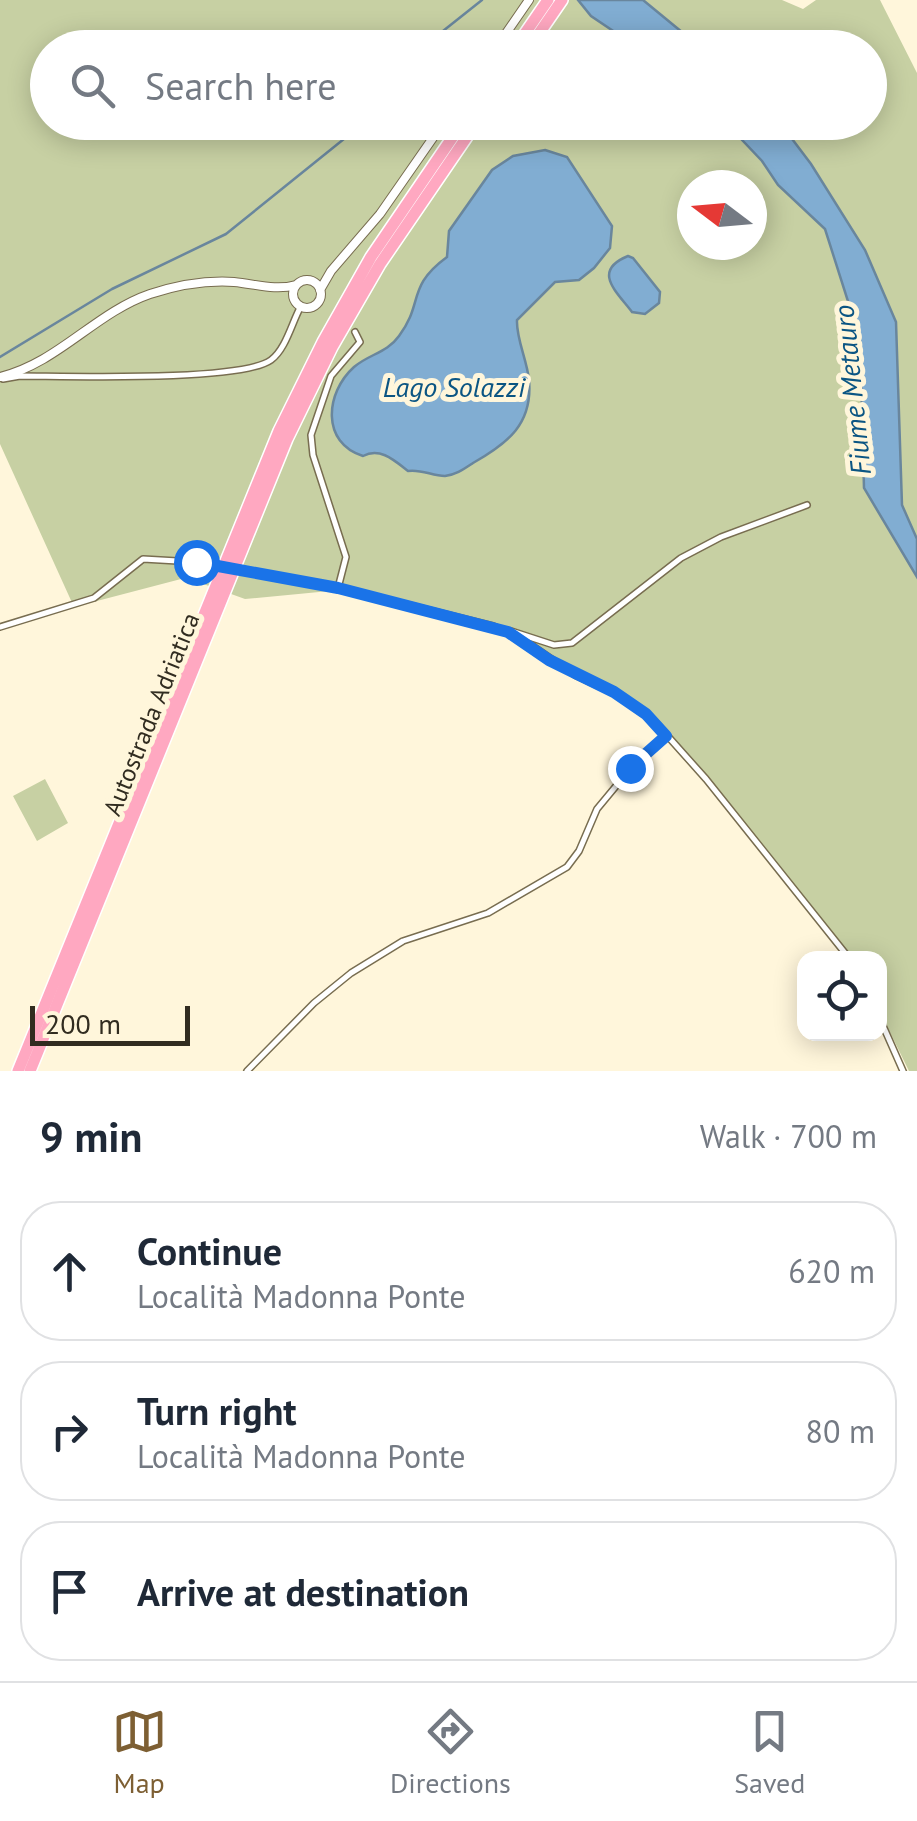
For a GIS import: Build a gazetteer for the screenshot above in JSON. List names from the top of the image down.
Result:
{
  "streets": {
    "highway": ["Autostrada Adriatica"]
  },
  "water": ["Lago Solazzi", "Fiume Metauro"],
  "scale_bar": "200 m",
  "north": "left",
  "page": {
    "search": "Search here",
    "scale": "200 m",
    "heading": ["9 min", "Walk · 700 m"],
    "list": [
      ["Continue", "Località Madonna Ponte", "620 m"],
      ["Turn right", "Località Madonna Ponte", "80 m"],
      "Arrive at destination"
    ],
    "nav": ["Map", "Directions", "Saved"]
  }
}
